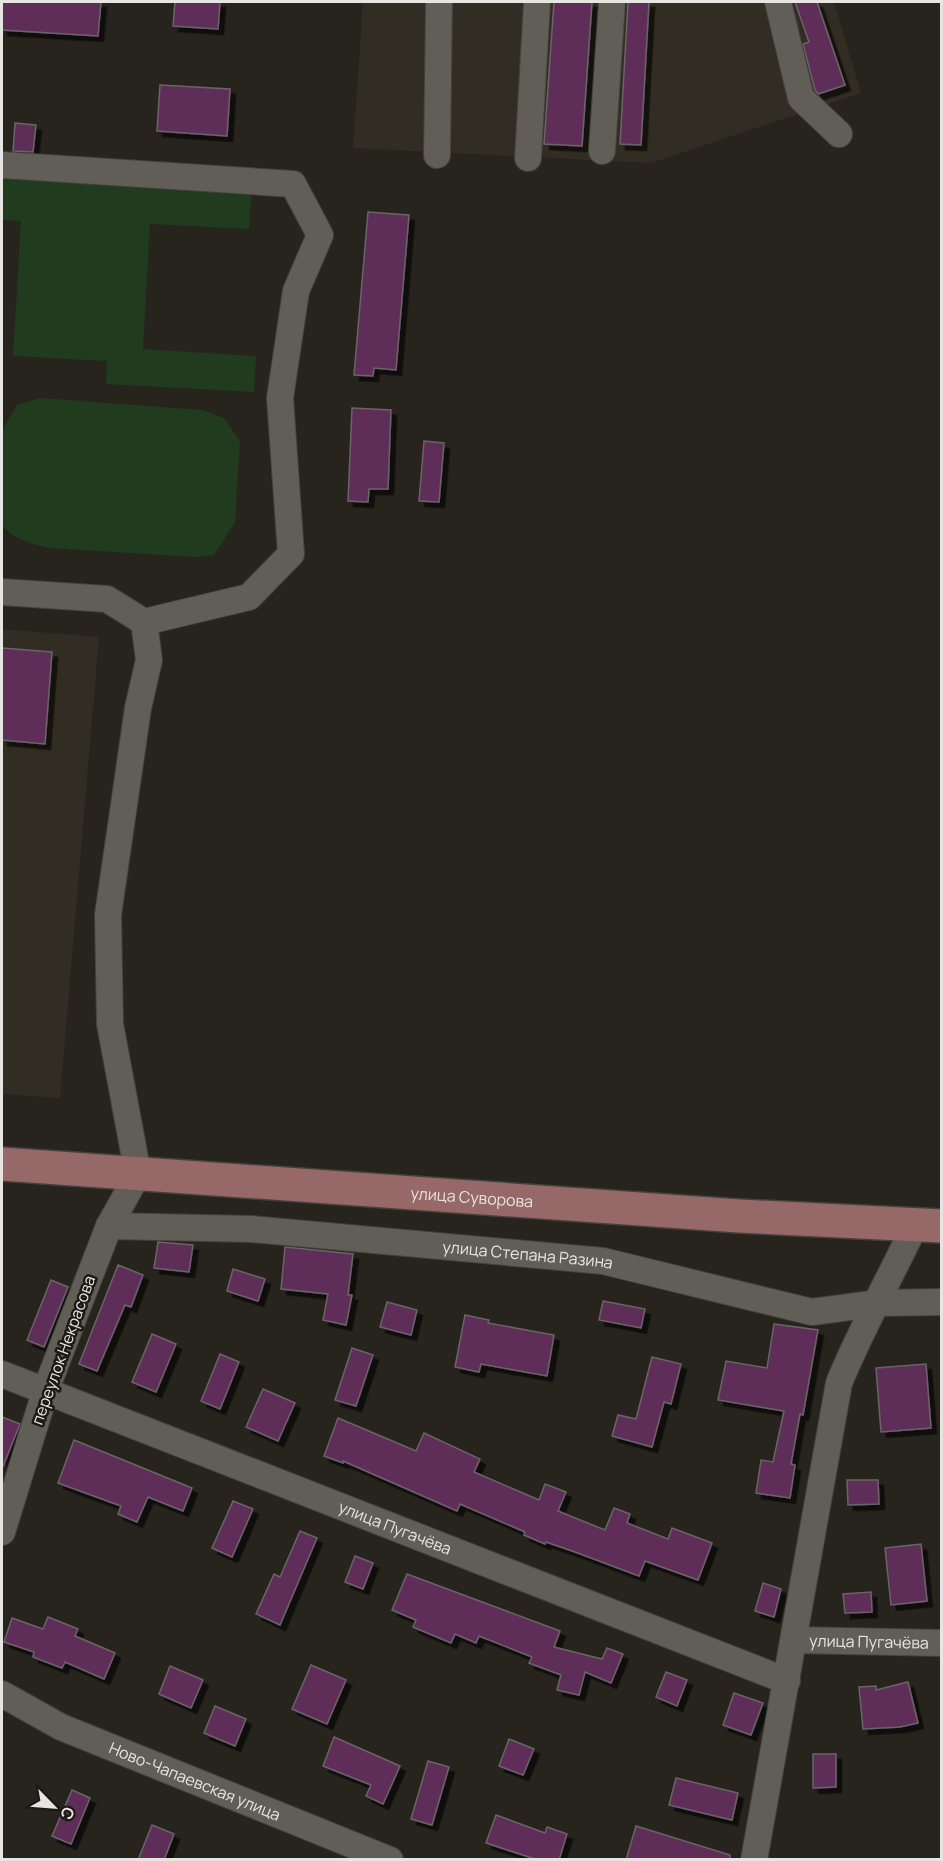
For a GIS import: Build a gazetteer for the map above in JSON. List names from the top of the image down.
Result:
{
  "streets": {
    "main road": ["улица Суворова"],
    "street": [
      "улица Степана Разина",
      "переулок Некрасова",
      "улица Пугачёва",
      "Ново-Чапаевская улица"
    ]
  },
  "crossings": [
    ["улица Суворова", "переулок Некрасова"],
    ["улица Степана Разина", "переулок Некрасова"],
    ["переулок Некрасова", "улица Пугачёва"]
  ],
  "north": "bottom right"
}
